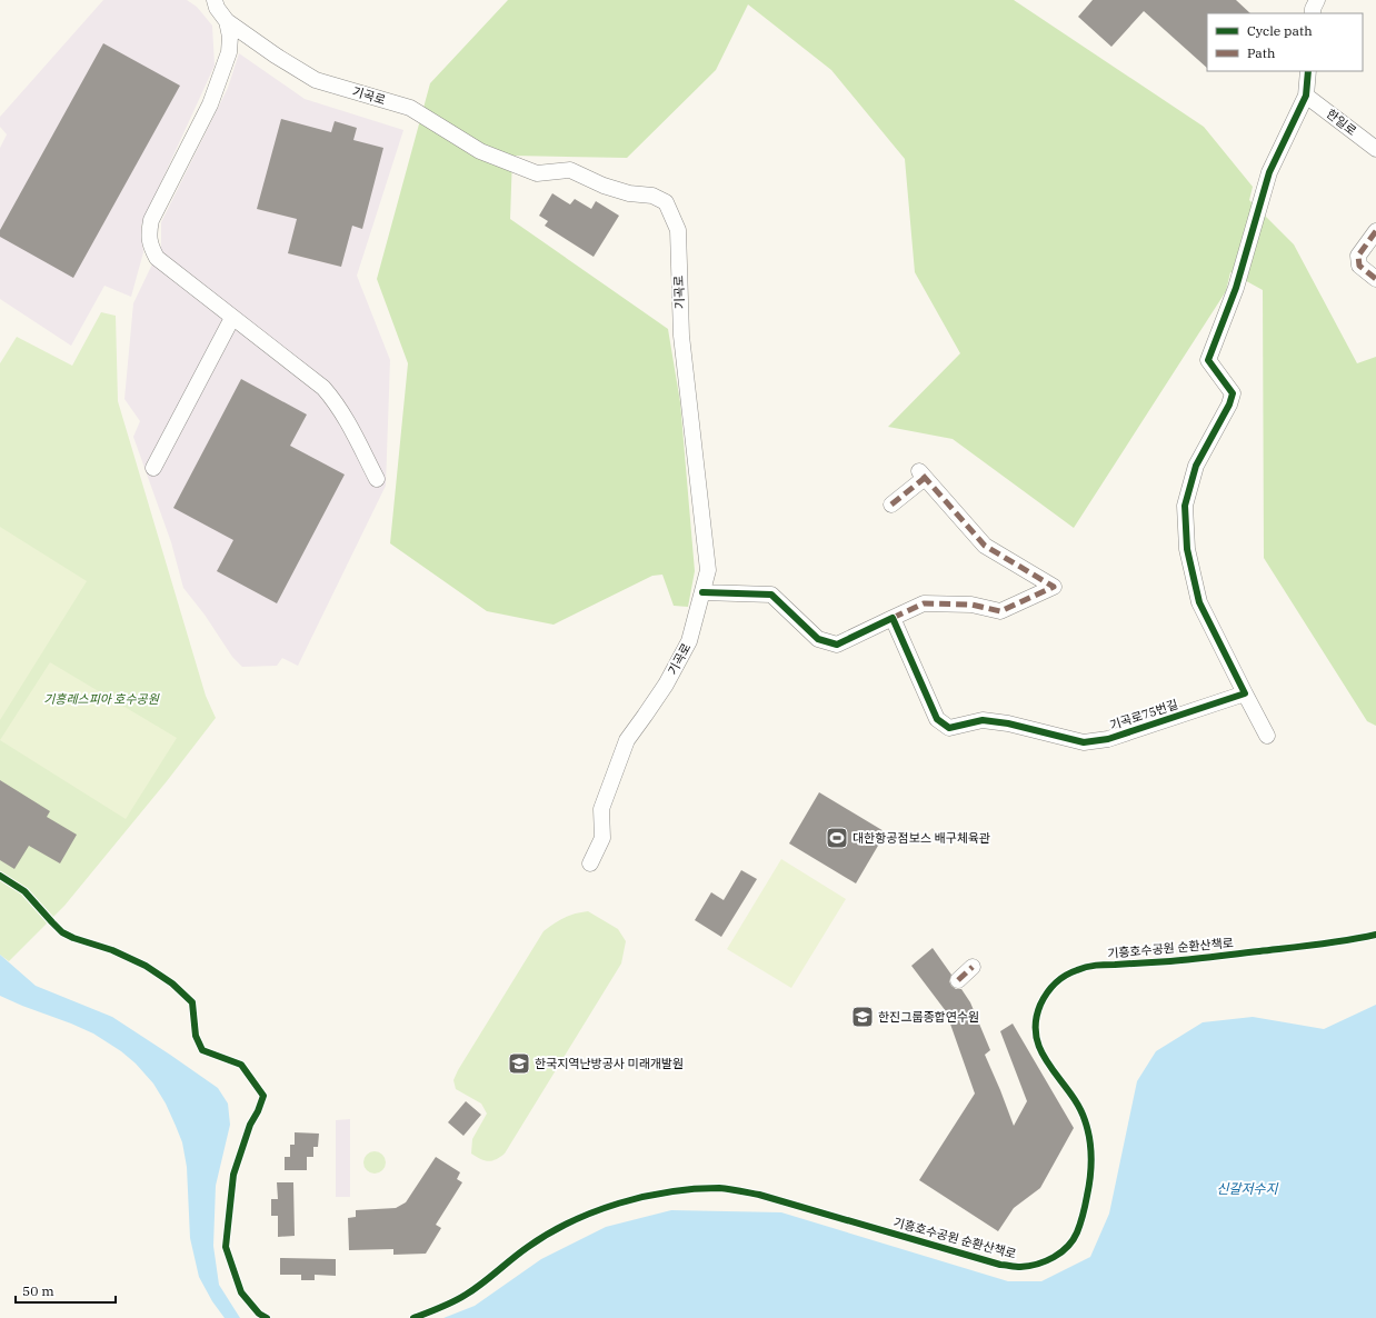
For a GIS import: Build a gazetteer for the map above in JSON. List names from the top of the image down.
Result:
{
  "streets": {
    "street": ["기곡로", "한일로", "기곡로75번길"],
    "cycle path": ["기흥호수공원 순환산책로"]
  },
  "water": ["신갈저수지"],
  "parks": ["기흥레스피아 호수공원"],
  "places": {
    "sports": ["대한항공점보스 배구체육관"],
    "school or university": ["한진그룹종합연수원", "한국지역난방공사 미래개발원"]
  },
  "legend": ["Cycle path", "Path"],
  "scale_bar": "50 m"
}
